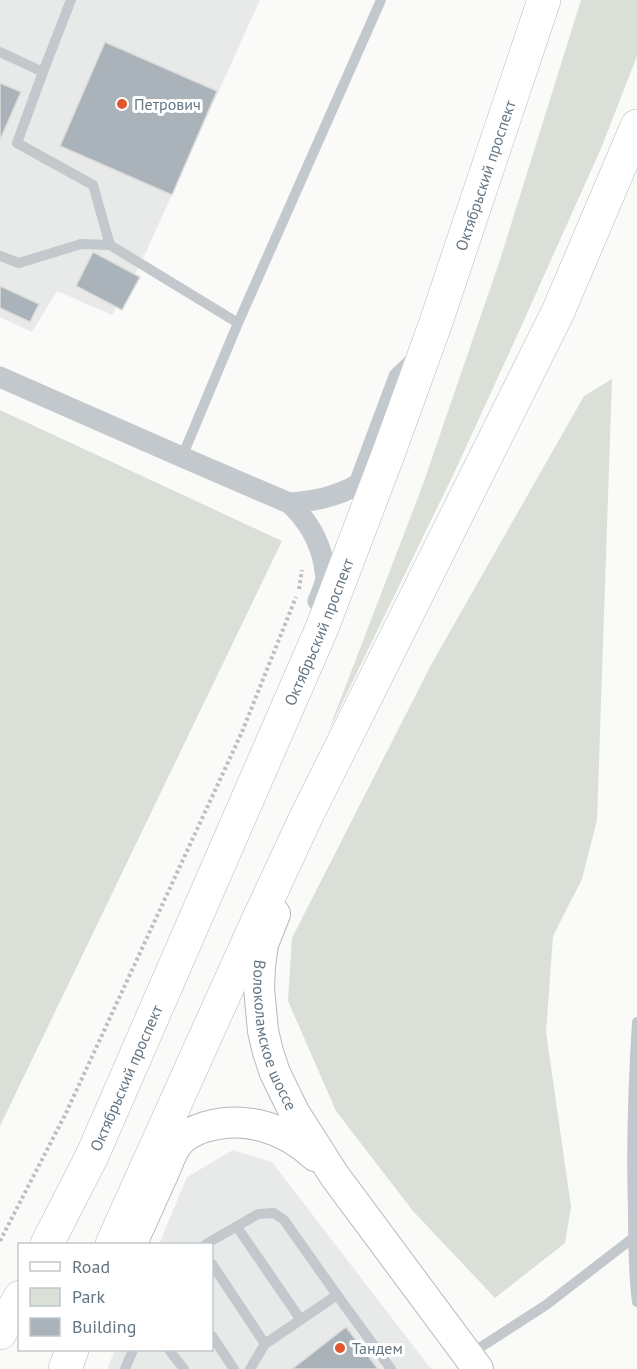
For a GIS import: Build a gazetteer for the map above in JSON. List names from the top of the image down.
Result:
{
  "streets": {
    "main road": ["Октябрьский проспект", "Волоколамское шоссе"]
  },
  "places": ["Петрович", "Тандем"],
  "legend": ["Road", "Park", "Building"]
}
